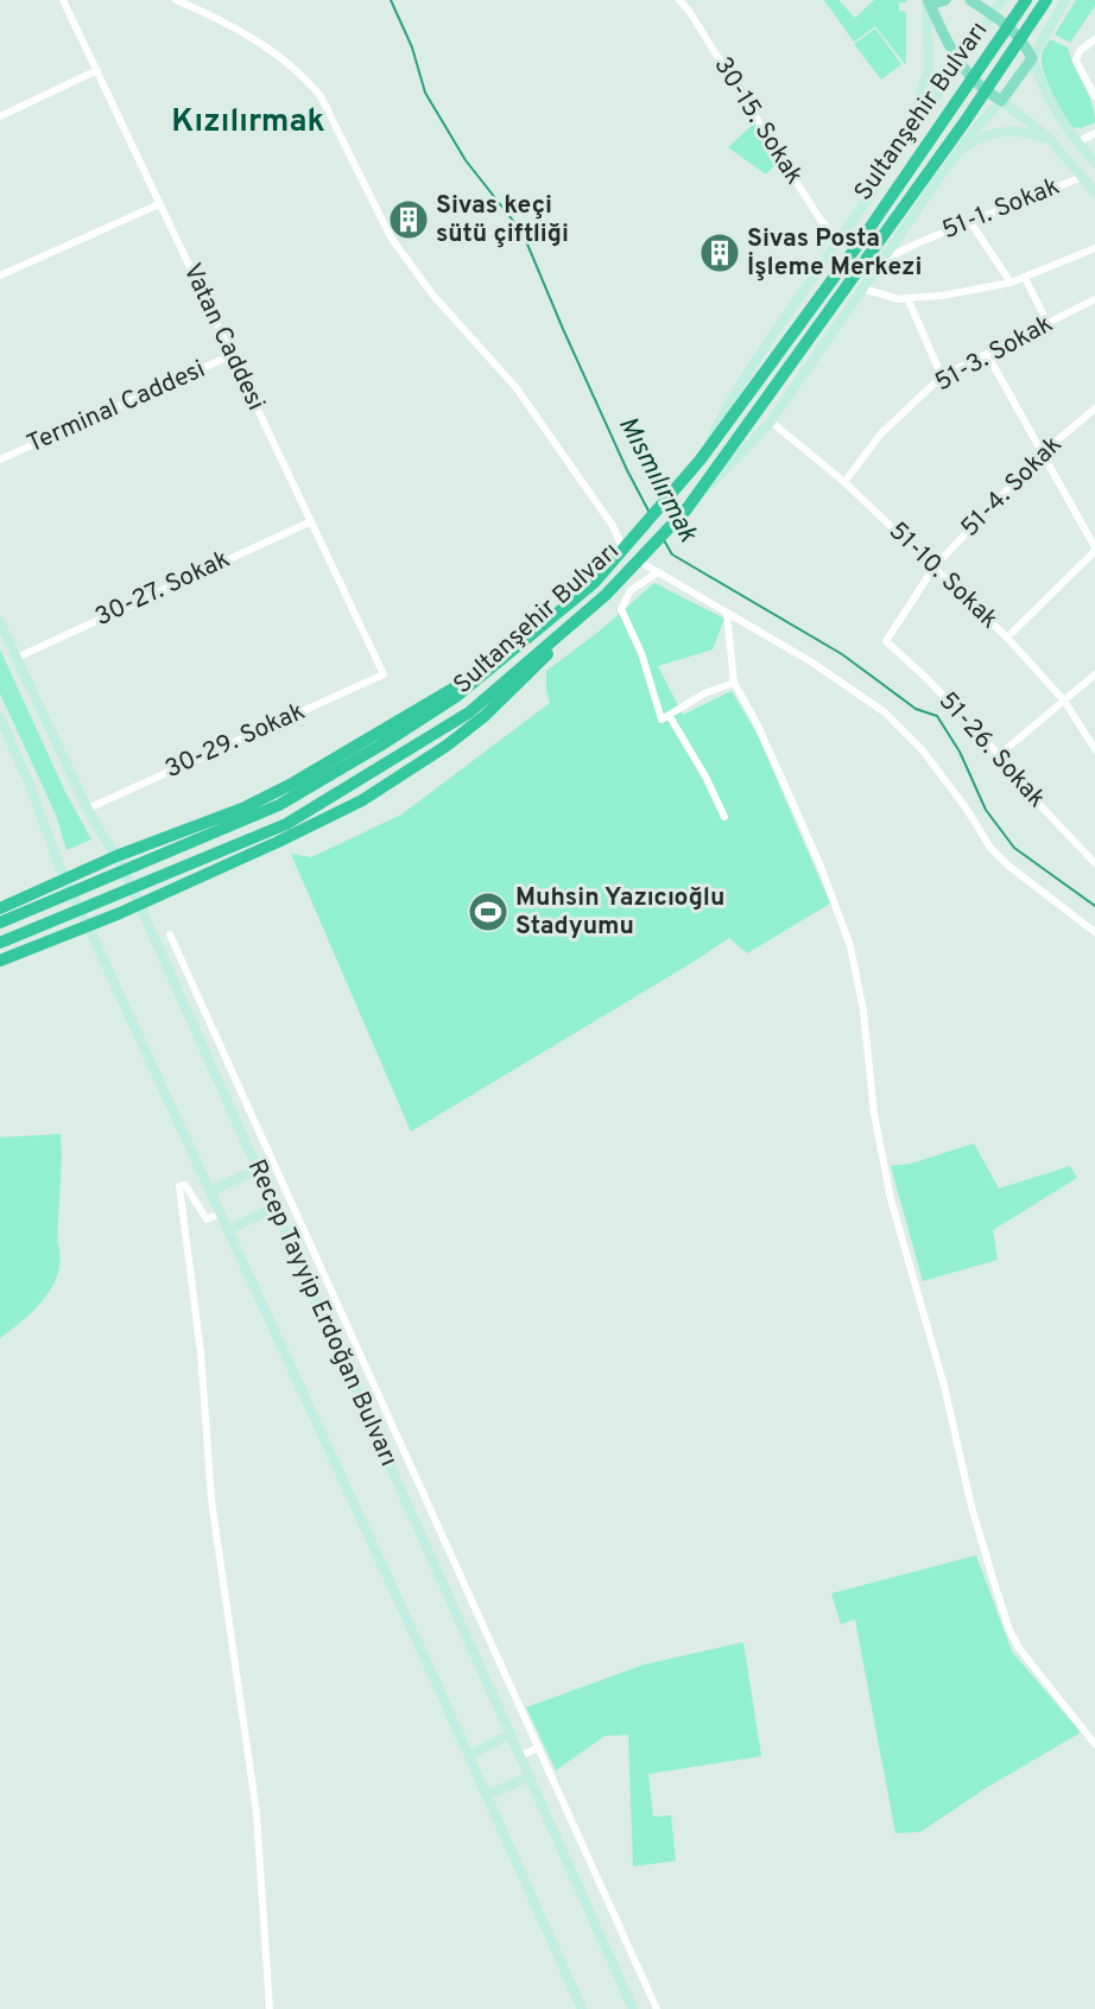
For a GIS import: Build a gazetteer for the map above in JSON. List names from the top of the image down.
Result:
{
  "streets": {
    "highway": ["Sultanşehir Bulvarı"],
    "street": [
      "30-15. Sokak",
      "51-1. Sokak",
      "Vatan Caddesi",
      "51-3. Sokak",
      "Terminal Caddesi",
      "51-4. Sokak",
      "51-10. Sokak",
      "30-27. Sokak",
      "30-29. Sokak",
      "51-26. Sokak",
      "Recep Tayyip Erdoğan Bulvarı"
    ]
  },
  "crossings": [
    ["Vatan Caddesi", "Terminal Caddesi"],
    ["Vatan Caddesi", "30-27. Sokak"],
    ["Vatan Caddesi", "30-29. Sokak"],
    ["51-3. Sokak", "51-10. Sokak"],
    ["51-4. Sokak", "51-10. Sokak"],
    ["51-4. Sokak", "51-26. Sokak"],
    ["30-27. Sokak", "Recep Tayyip Erdoğan Bulvarı"],
    ["30-29. Sokak", "Recep Tayyip Erdoğan Bulvarı"]
  ],
  "districts": ["Kızılırmak"],
  "water": ["Mısmılırmak"],
  "places": {
    "building": ["Sivas keçi sütü çiftliği", "Sivas Posta İşleme Merkezi"],
    "sports": ["Muhsin Yazıcıoğlu Stadyumu"]
  }
}
